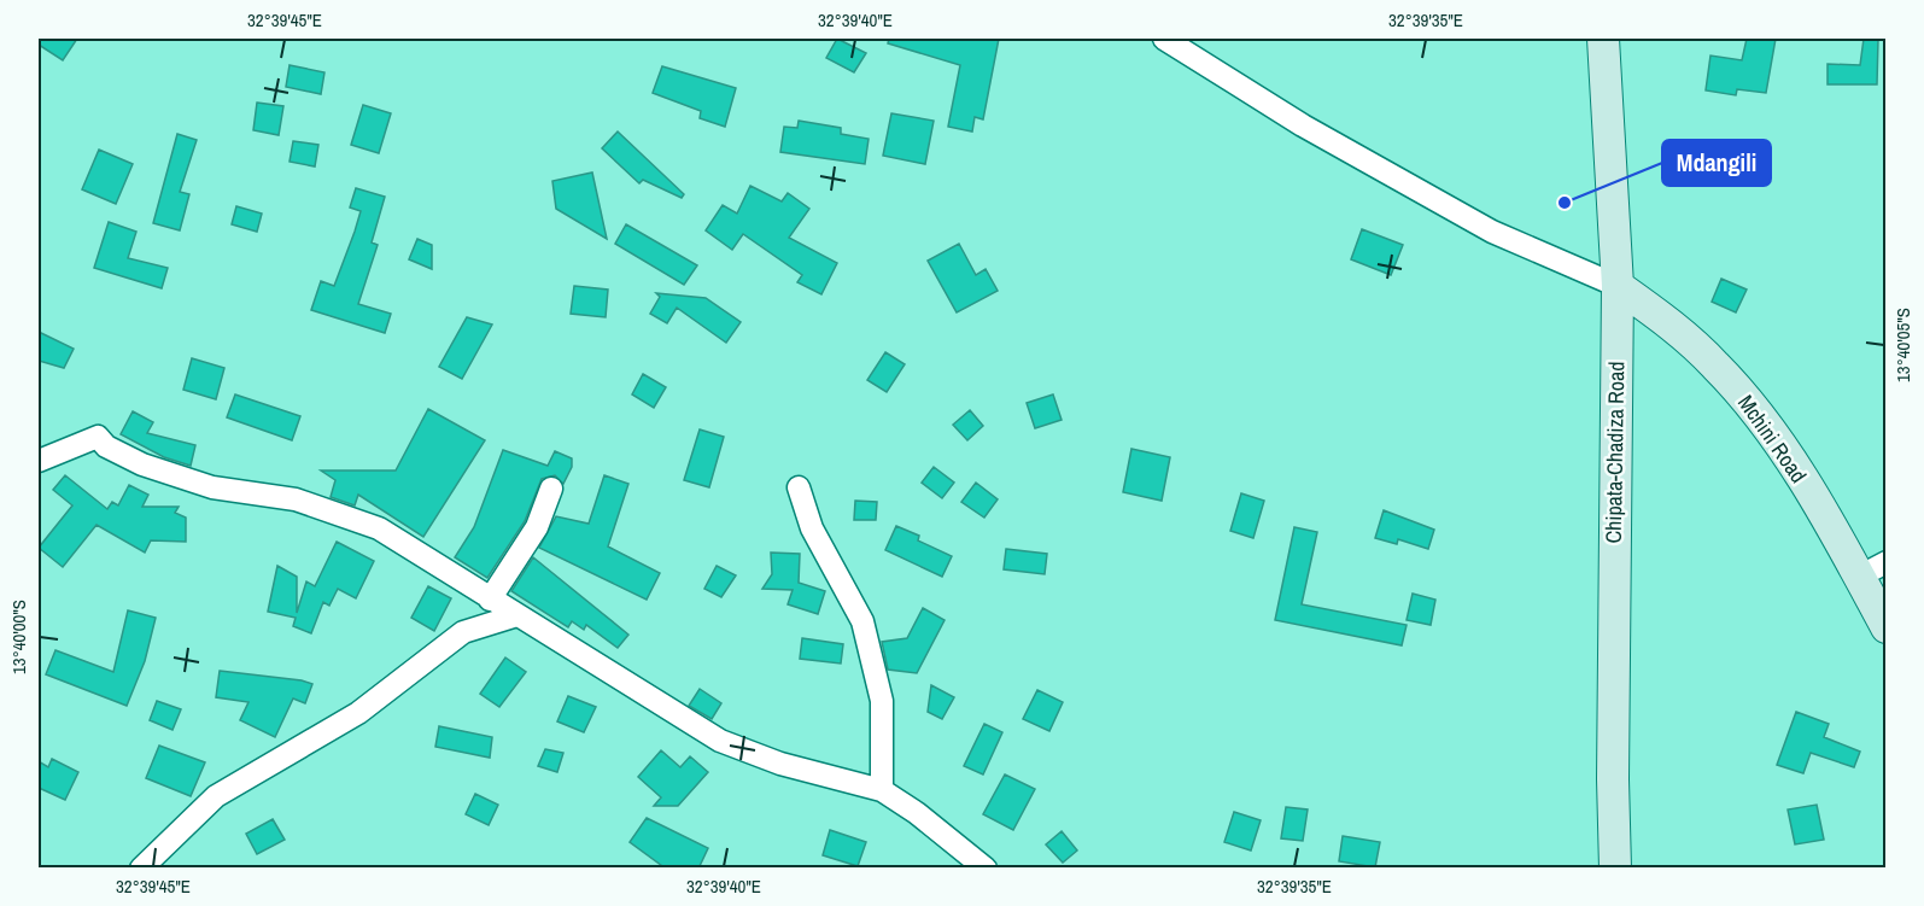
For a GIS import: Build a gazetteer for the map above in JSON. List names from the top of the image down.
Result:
{
  "streets": {
    "main road": ["Mchini Road", "Chipata-Chadiza Road"]
  },
  "crossings": [
    ["Mchini Road", "Chipata-Chadiza Road"]
  ],
  "places": ["Mdangili"],
  "coordinates": [
    "32°39'45\"E",
    "32°39'40\"E",
    "32°39'35\"E",
    "13°40'05\"S",
    "13°40'00\"S"
  ]
}
